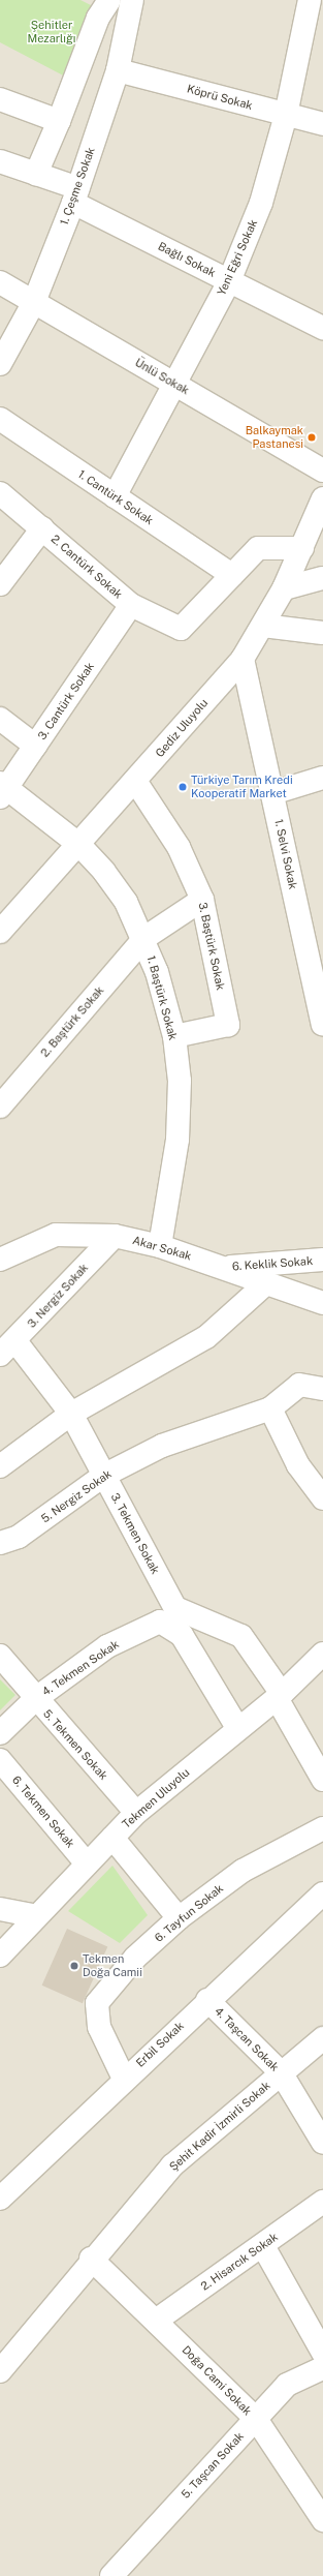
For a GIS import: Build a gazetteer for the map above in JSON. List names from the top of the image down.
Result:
{
  "streets": {
    "street": [
      "Köprü Sokak",
      "1. Çeşme Sokak",
      "Yeni Eğri Sokak",
      "Bağlı Sokak",
      "Ünlü Sokak",
      "1. Cantürk Sokak",
      "2. Cantürk Sokak",
      "3. Cantürk Sokak",
      "Gediz Uluyolu",
      "1. Selvi Sokak",
      "3. Baştürk Sokak",
      "1. Baştürk Sokak",
      "2. Baştürk Sokak",
      "Akar Sokak",
      "6. Keklik Sokak",
      "3. Nergiz Sokak",
      "5. Nergiz Sokak",
      "3. Tekmen Sokak",
      "4. Tekmen Sokak",
      "5. Tekmen Sokak",
      "Tekmen Uluyolu",
      "6. Tekmen Sokak",
      "6. Tayfun Sokak",
      "4. Taşcan Sokak",
      "Erbil Sokak",
      "Şehit Kadir İzmirli Sokak",
      "2. Hisarcık Sokak",
      "Doğa Cami Sokak",
      "5. Taşcan Sokak"
    ]
  },
  "crossings": [
    ["Köprü Sokak", "1. Çeşme Sokak"],
    ["Köprü Sokak", "Yeni Eğri Sokak"],
    ["1. Çeşme Sokak", "Bağlı Sokak"],
    ["1. Çeşme Sokak", "Ünlü Sokak"],
    ["Yeni Eğri Sokak", "Bağlı Sokak"],
    ["Yeni Eğri Sokak", "Ünlü Sokak"],
    ["Yeni Eğri Sokak", "1. Cantürk Sokak"],
    ["1. Cantürk Sokak", "2. Cantürk Sokak"],
    ["2. Cantürk Sokak", "3. Cantürk Sokak"],
    ["3. Cantürk Sokak", "1. Baştürk Sokak"],
    ["Gediz Uluyolu", "1. Selvi Sokak"],
    ["Gediz Uluyolu", "3. Baştürk Sokak"],
    ["Gediz Uluyolu", "1. Baştürk Sokak"],
    ["3. Baştürk Sokak", "1. Baştürk Sokak"],
    ["3. Baştürk Sokak", "2. Baştürk Sokak"],
    ["1. Baştürk Sokak", "2. Baştürk Sokak"],
    ["1. Baştürk Sokak", "Akar Sokak"],
    ["Akar Sokak", "6. Keklik Sokak"],
    ["Akar Sokak", "3. Nergiz Sokak"],
    ["3. Nergiz Sokak", "3. Tekmen Sokak"],
    ["5. Nergiz Sokak", "3. Tekmen Sokak"],
    ["3. Tekmen Sokak", "Tekmen Uluyolu"],
    ["4. Tekmen Sokak", "5. Tekmen Sokak"],
    ["4. Tekmen Sokak", "Tekmen Uluyolu"],
    ["5. Tekmen Sokak", "Tekmen Uluyolu"],
    ["Tekmen Uluyolu", "6. Tekmen Sokak"],
    ["6. Tayfun Sokak", "Erbil Sokak"],
    ["4. Taşcan Sokak", "Erbil Sokak"],
    ["4. Taşcan Sokak", "Şehit Kadir İzmirli Sokak"],
    ["Şehit Kadir İzmirli Sokak", "Doğa Cami Sokak"],
    ["2. Hisarcık Sokak", "Doğa Cami Sokak"],
    ["Doğa Cami Sokak", "5. Taşcan Sokak"]
  ],
  "parks": ["Şehitler Mezarlığı"],
  "places": ["Balkaymak Pastanesi", "Türkiye Tarım Kredi Kooperatif Market", "Tekmen Doğa Camii"]
}
